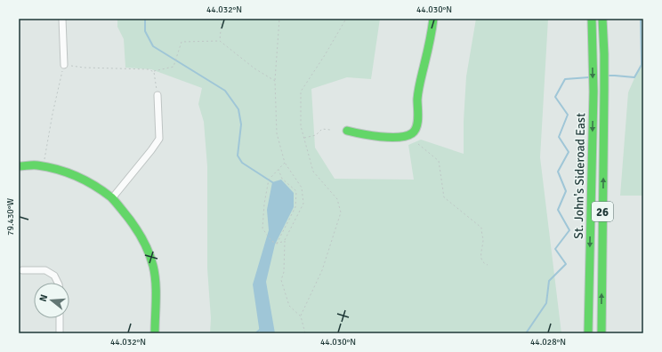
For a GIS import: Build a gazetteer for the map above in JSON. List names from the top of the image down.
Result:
{
  "streets": {
    "main road": ["St. John's Sideroad East", "26"]
  },
  "north": "left",
  "coordinates": [
    "44.032°N",
    "44.030°N",
    "79.430°W",
    "44.028°N"
  ]
}
